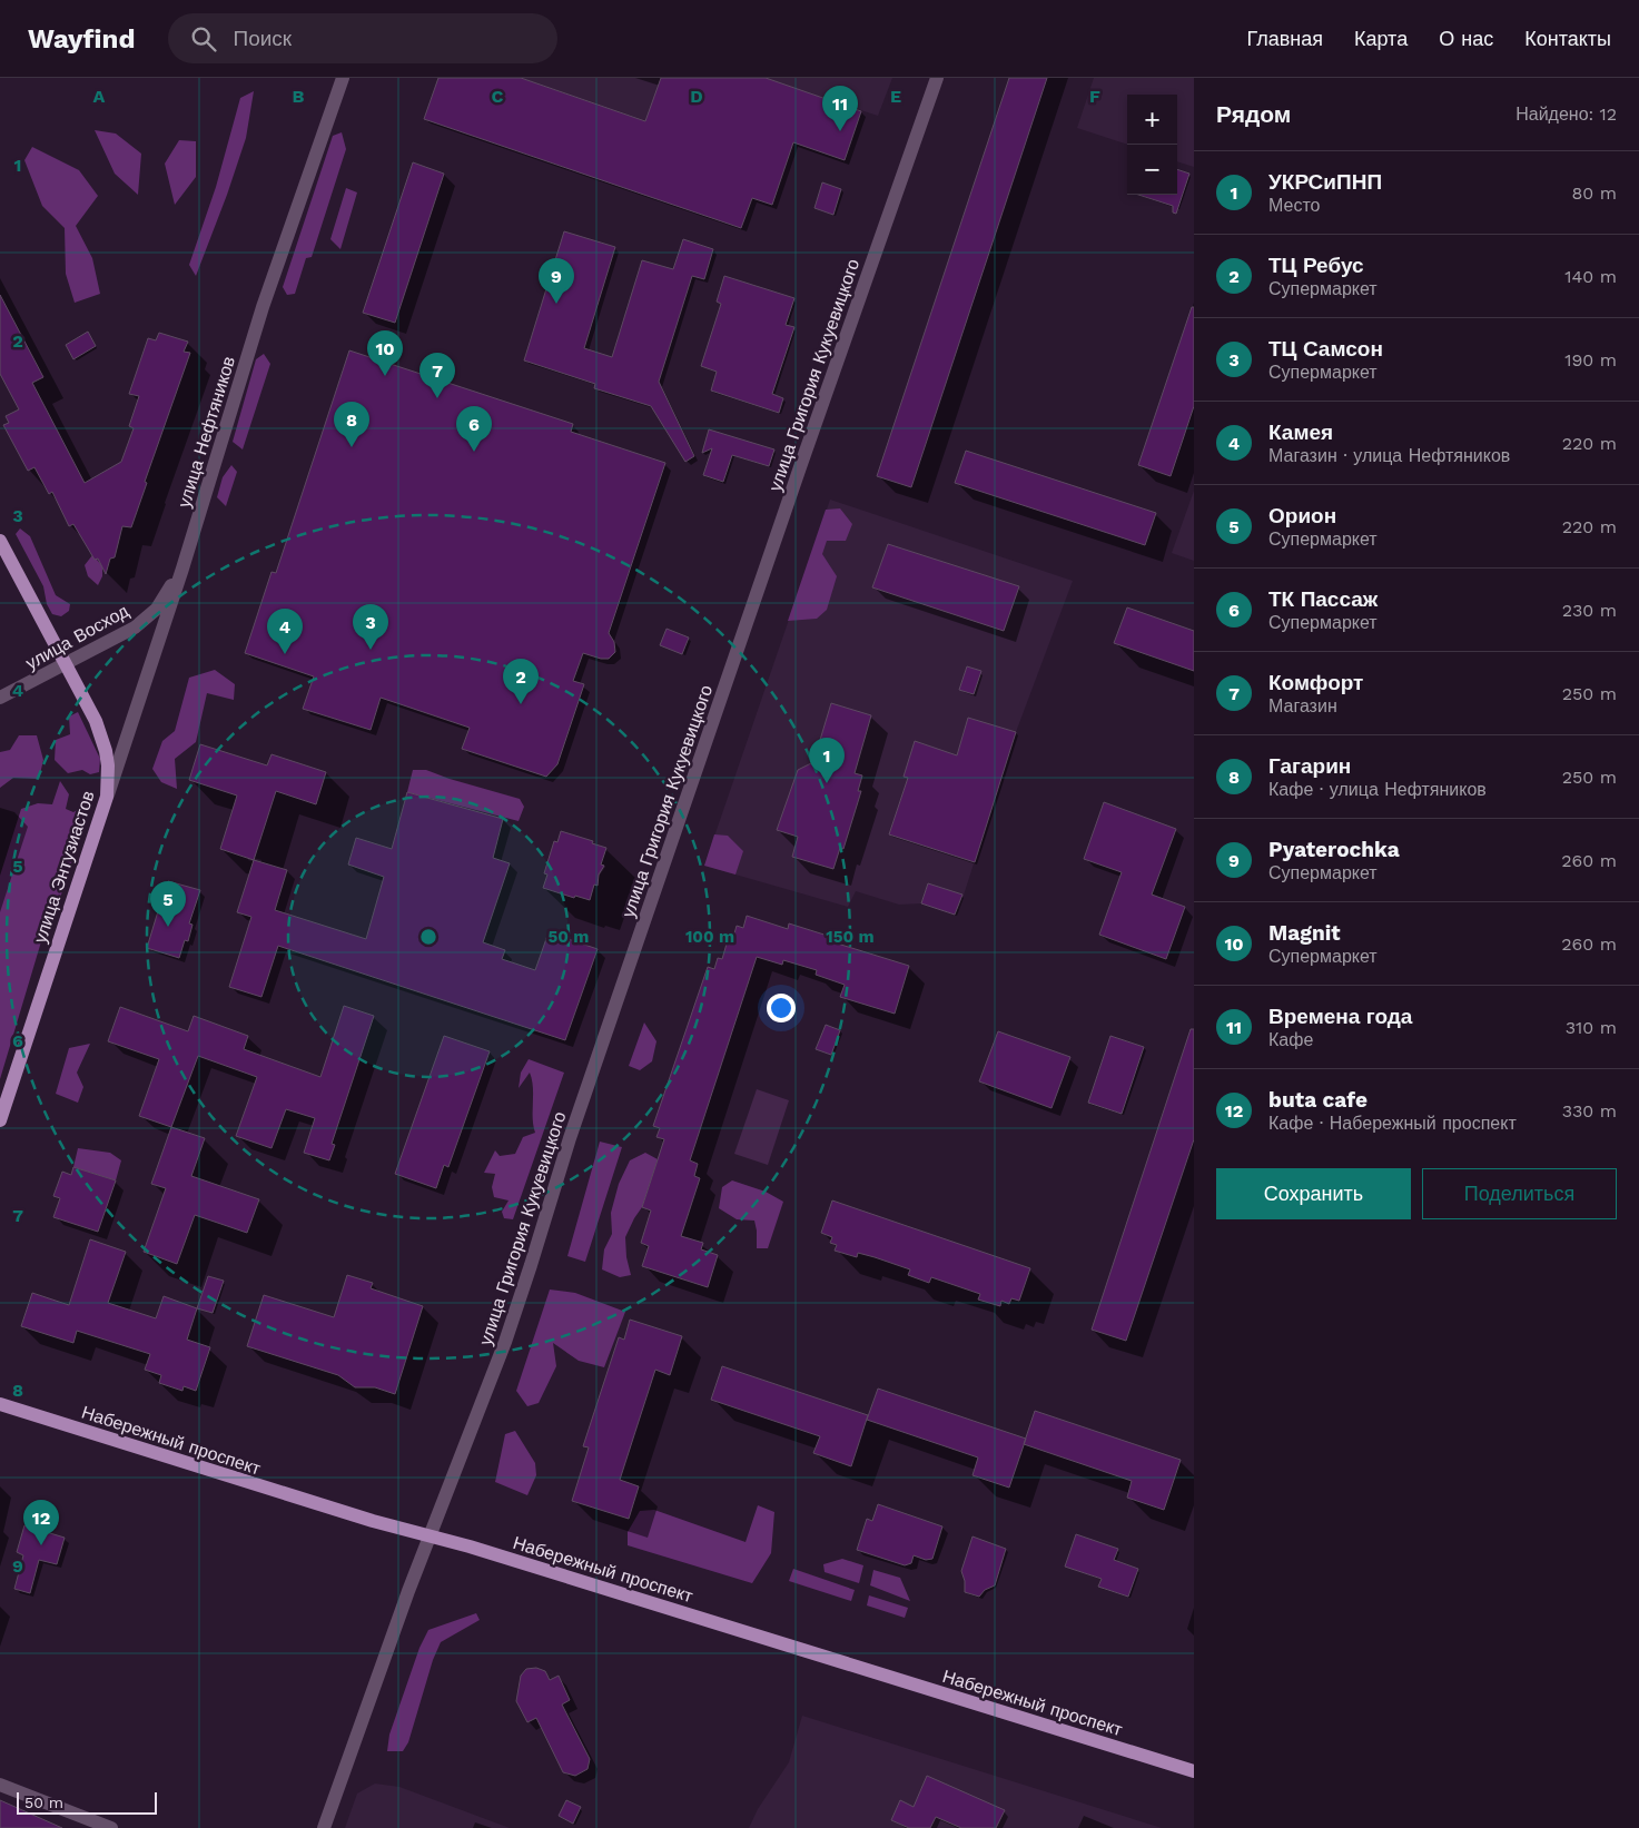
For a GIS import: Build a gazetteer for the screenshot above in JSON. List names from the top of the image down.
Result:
{
  "streets": {
    "main road": ["улица Энтузиастов", "Набережный проспект"],
    "street": ["улица Григория Кукуевицкого", "улица Нефтяников", "улица Восход"]
  },
  "crossings": [
    ["улица Григория Кукуевицкого", "Набережный проспект"],
    ["улица Нефтяников", "улица Восход"],
    ["улица Нефтяников", "улица Энтузиастов"],
    ["улица Восход", "улица Энтузиастов"]
  ],
  "scale_bar": "50 m",
  "page": {
    "header": "Wayfind",
    "search": "Поиск",
    "nav": [
      "Главная",
      "Карта",
      "О нас",
      "Контакты"
    ],
    "heading": ["Рядом", "Найдено: 12"],
    "pins": [
      "11",
      "9",
      "10",
      "7",
      "8",
      "6",
      "3",
      "4",
      "2",
      "1",
      "5",
      "12"
    ],
    "map_buttons": ["+", "−"],
    "list": [
      {
        "mark": "1",
        "name": "УКРСиПНП",
        "note": "Место",
        "value": "80 m"
      },
      {
        "mark": "2",
        "name": "ТЦ Ребус",
        "note": "Супермаркет",
        "value": "140 m"
      },
      {
        "mark": "3",
        "name": "ТЦ Самсон",
        "note": "Супермаркет",
        "value": "190 m"
      },
      {
        "mark": "4",
        "name": "Камея",
        "note": "Магазин · улица Нефтяников",
        "value": "220 m"
      },
      {
        "mark": "5",
        "name": "Орион",
        "note": "Супермаркет",
        "value": "220 m"
      },
      {
        "mark": "6",
        "name": "ТК Пассаж",
        "note": "Супермаркет",
        "value": "230 m"
      },
      {
        "mark": "7",
        "name": "Комфорт",
        "note": "Магазин",
        "value": "250 m"
      },
      {
        "mark": "8",
        "name": "Гагарин",
        "note": "Кафе · улица Нефтяников",
        "value": "250 m"
      },
      {
        "mark": "9",
        "name": "Pyaterochka",
        "note": "Супермаркет",
        "value": "260 m"
      },
      {
        "mark": "10",
        "name": "Magnit",
        "note": "Супермаркет",
        "value": "260 m"
      },
      {
        "mark": "11",
        "name": "Времена года",
        "note": "Кафе",
        "value": "310 m"
      },
      {
        "mark": "12",
        "name": "buta cafe",
        "note": "Кафе · Набережный проспект",
        "value": "330 m"
      }
    ],
    "buttons": ["Сохранить", "Поделиться"],
    "scale": "50 m"
  },
  "grid": {
    "columns": [
      "A",
      "B",
      "C",
      "D",
      "E",
      "F"
    ],
    "rows": [
      "1",
      "2",
      "3",
      "4",
      "5",
      "6",
      "7",
      "8",
      "9"
    ]
  },
  "rings": ["50 m", "100 m", "150 m"]
}
